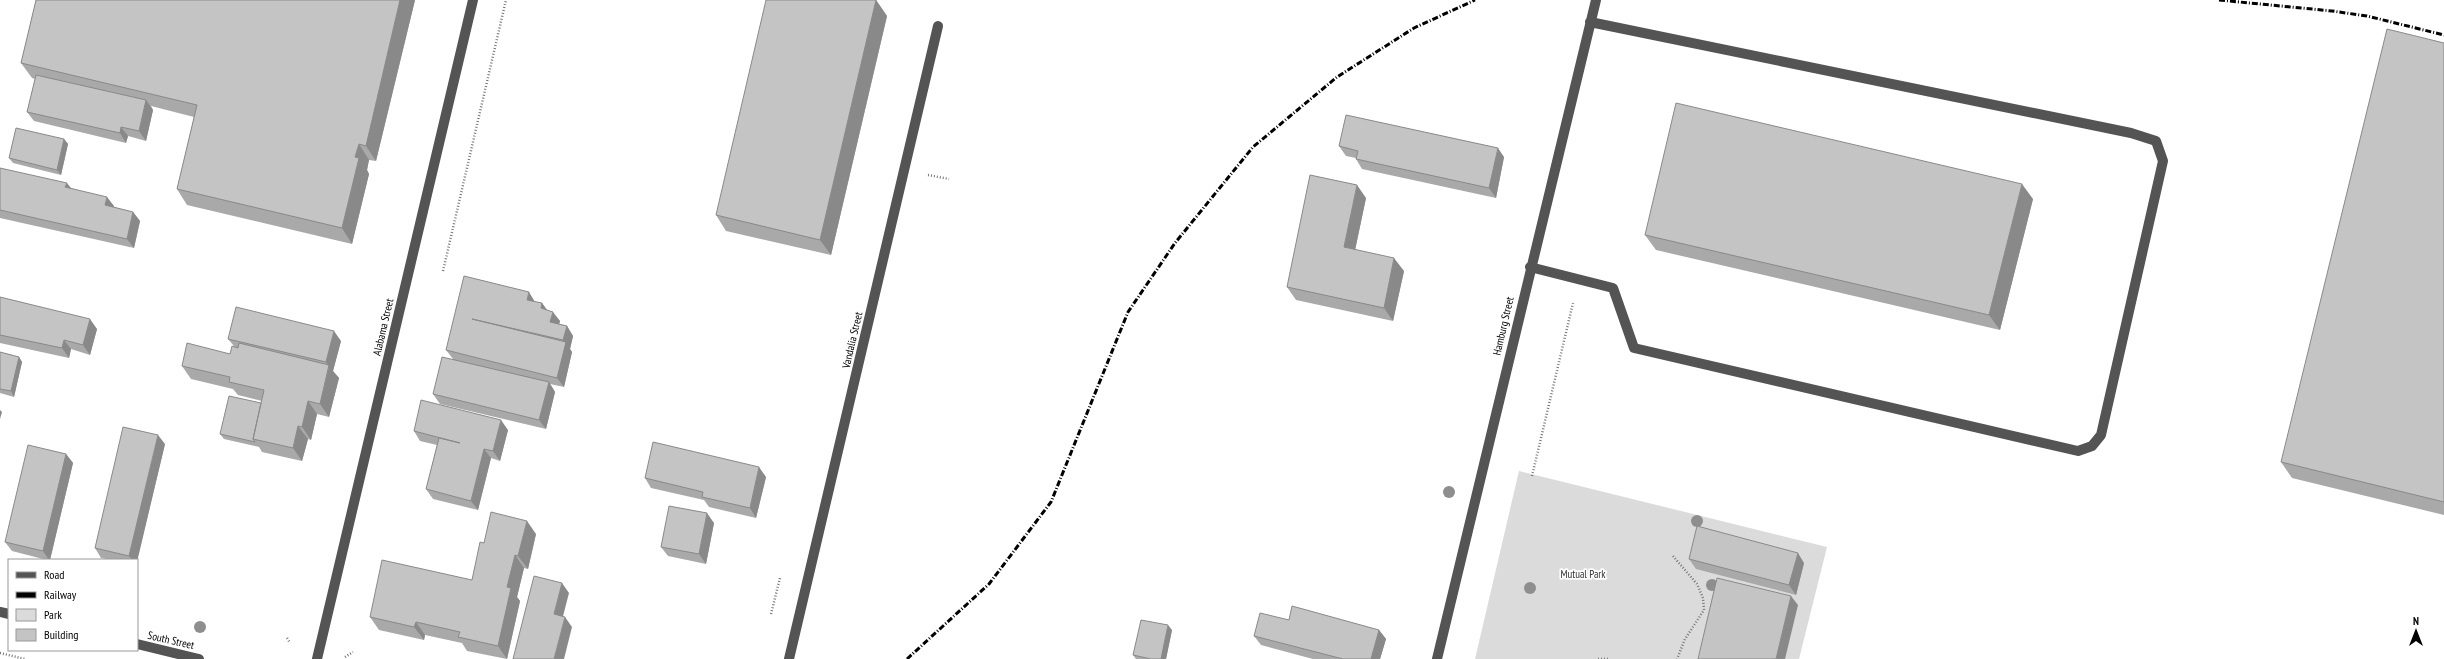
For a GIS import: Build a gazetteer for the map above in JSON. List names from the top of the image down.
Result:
{
  "streets": {
    "street": [
      "Hamburg Street",
      "Alabama Street",
      "Vandalia Street",
      "South Street"
    ]
  },
  "parks": ["Mutual Park"],
  "legend": [
    "Road",
    "Railway",
    "Park",
    "Building"
  ],
  "north": "top"
}
